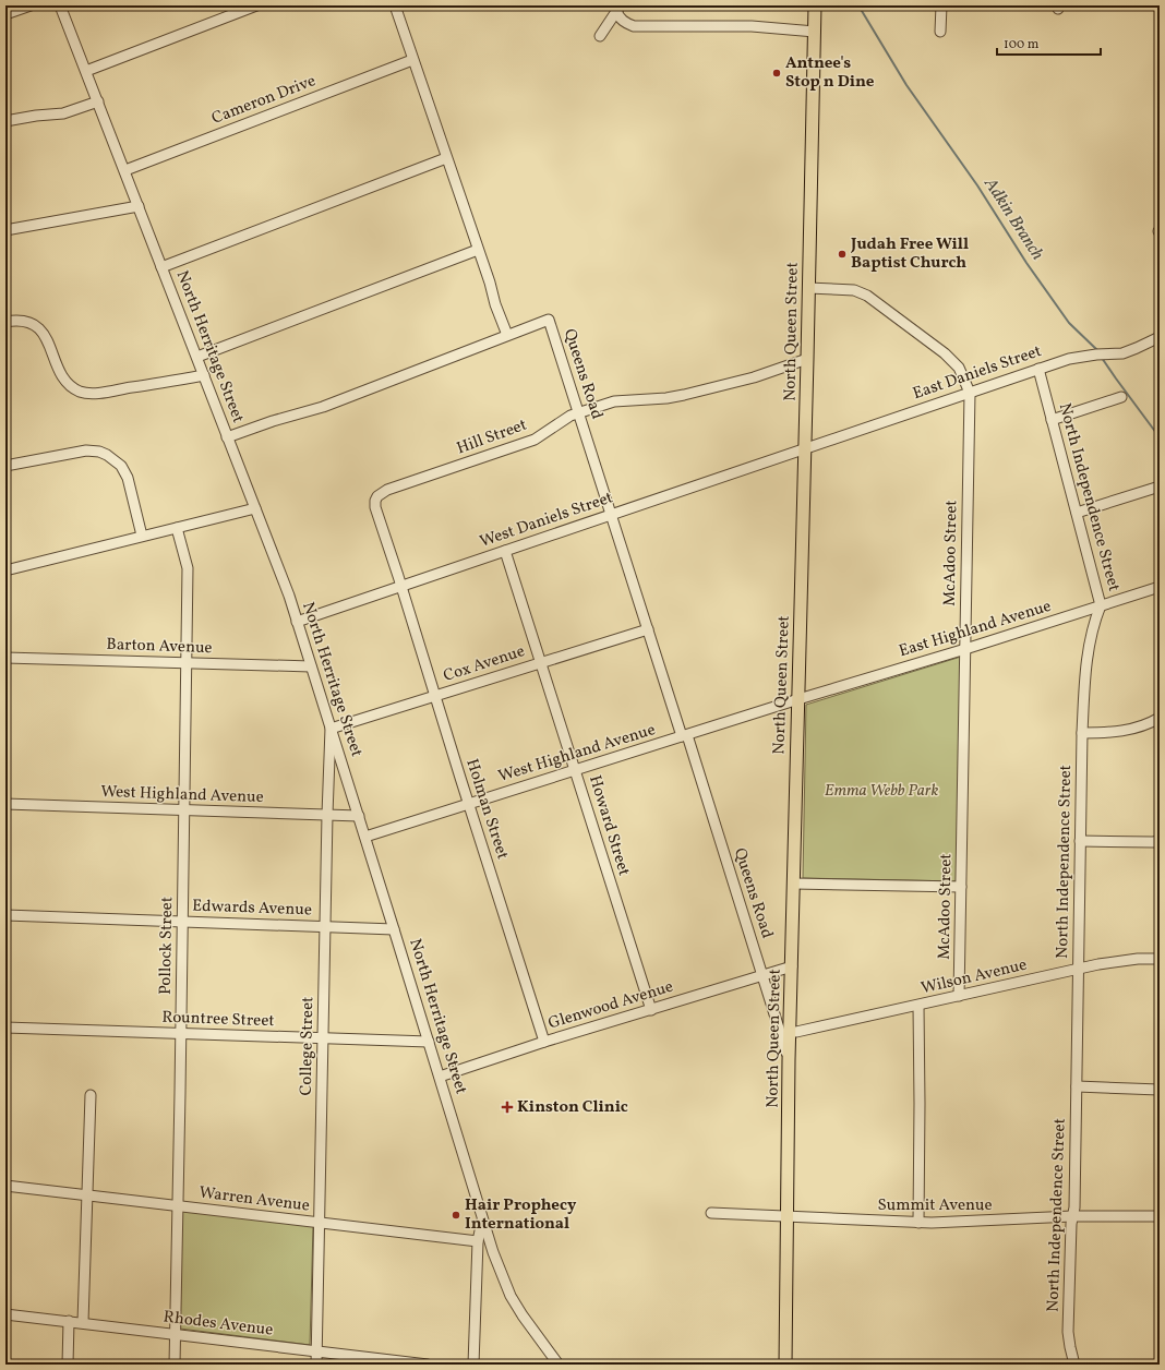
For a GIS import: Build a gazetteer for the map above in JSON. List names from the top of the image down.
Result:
{
  "streets": {
    "main road": ["North Queen Street"],
    "street": [
      "Cameron Drive",
      "North Herritage Street",
      "East Daniels Street",
      "Queens Road",
      "Hill Street",
      "North Independence Street",
      "West Daniels Street",
      "McAdoo Street",
      "East Highland Avenue",
      "Barton Avenue",
      "Cox Avenue",
      "West Highland Avenue",
      "Holman Street",
      "Howard Street",
      "Edwards Avenue",
      "Pollock Street",
      "Wilson Avenue",
      "Glenwood Avenue",
      "Rountree Street",
      "College Street",
      "Warren Avenue",
      "Summit Avenue",
      "Rhodes Avenue"
    ]
  },
  "crossings": [
    ["Cameron Drive", "North Herritage Street"],
    ["North Queen Street", "East Daniels Street"],
    ["North Queen Street", "Queens Road"],
    ["North Queen Street", "Hill Street"],
    ["North Queen Street", "West Daniels Street"],
    ["North Queen Street", "McAdoo Street"],
    ["North Queen Street", "East Highland Avenue"],
    ["North Queen Street", "West Highland Avenue"],
    ["North Queen Street", "Glenwood Avenue"],
    ["North Queen Street", "Summit Avenue"],
    ["North Herritage Street", "West Daniels Street"],
    ["North Herritage Street", "Barton Avenue"],
    ["North Herritage Street", "Cox Avenue"],
    ["North Herritage Street", "West Highland Avenue"],
    ["North Herritage Street", "Edwards Avenue"],
    ["North Herritage Street", "Glenwood Avenue"],
    ["North Herritage Street", "Rountree Street"],
    ["North Herritage Street", "College Street"],
    ["East Daniels Street", "North Independence Street"],
    ["East Daniels Street", "West Daniels Street"],
    ["East Daniels Street", "McAdoo Street"],
    ["Queens Road", "Hill Street"],
    ["Queens Road", "West Daniels Street"],
    ["Queens Road", "Cox Avenue"],
    ["Queens Road", "West Highland Avenue"],
    ["Queens Road", "Glenwood Avenue"],
    ["Hill Street", "West Daniels Street"],
    ["Hill Street", "Holman Street"],
    ["North Independence Street", "East Highland Avenue"],
    ["North Independence Street", "Wilson Avenue"],
    ["North Independence Street", "Summit Avenue"],
    ["West Daniels Street", "Holman Street"],
    ["West Daniels Street", "Howard Street"],
    ["McAdoo Street", "East Highland Avenue"],
    ["McAdoo Street", "Wilson Avenue"],
    ["East Highland Avenue", "West Highland Avenue"],
    ["Barton Avenue", "Pollock Street"],
    ["Cox Avenue", "Holman Street"],
    ["Cox Avenue", "Howard Street"],
    ["Cox Avenue", "College Street"],
    ["West Highland Avenue", "Holman Street"],
    ["West Highland Avenue", "Howard Street"],
    ["West Highland Avenue", "Pollock Street"],
    ["West Highland Avenue", "College Street"],
    ["Holman Street", "Glenwood Avenue"],
    ["Howard Street", "Glenwood Avenue"],
    ["Edwards Avenue", "Pollock Street"],
    ["Edwards Avenue", "College Street"],
    ["Pollock Street", "Rountree Street"],
    ["Pollock Street", "Warren Avenue"],
    ["Pollock Street", "Rhodes Avenue"],
    ["Rountree Street", "College Street"],
    ["College Street", "Warren Avenue"],
    ["College Street", "Rhodes Avenue"]
  ],
  "water": ["Adkin Branch"],
  "parks": ["Emma Webb Park"],
  "places": {
    "other": ["Antnee's Stop n Dine", "Judah Free Will Baptist Church", "Hair Prophecy International"],
    "health": ["Kinston Clinic"]
  },
  "scale_bar": "100 m"
}
